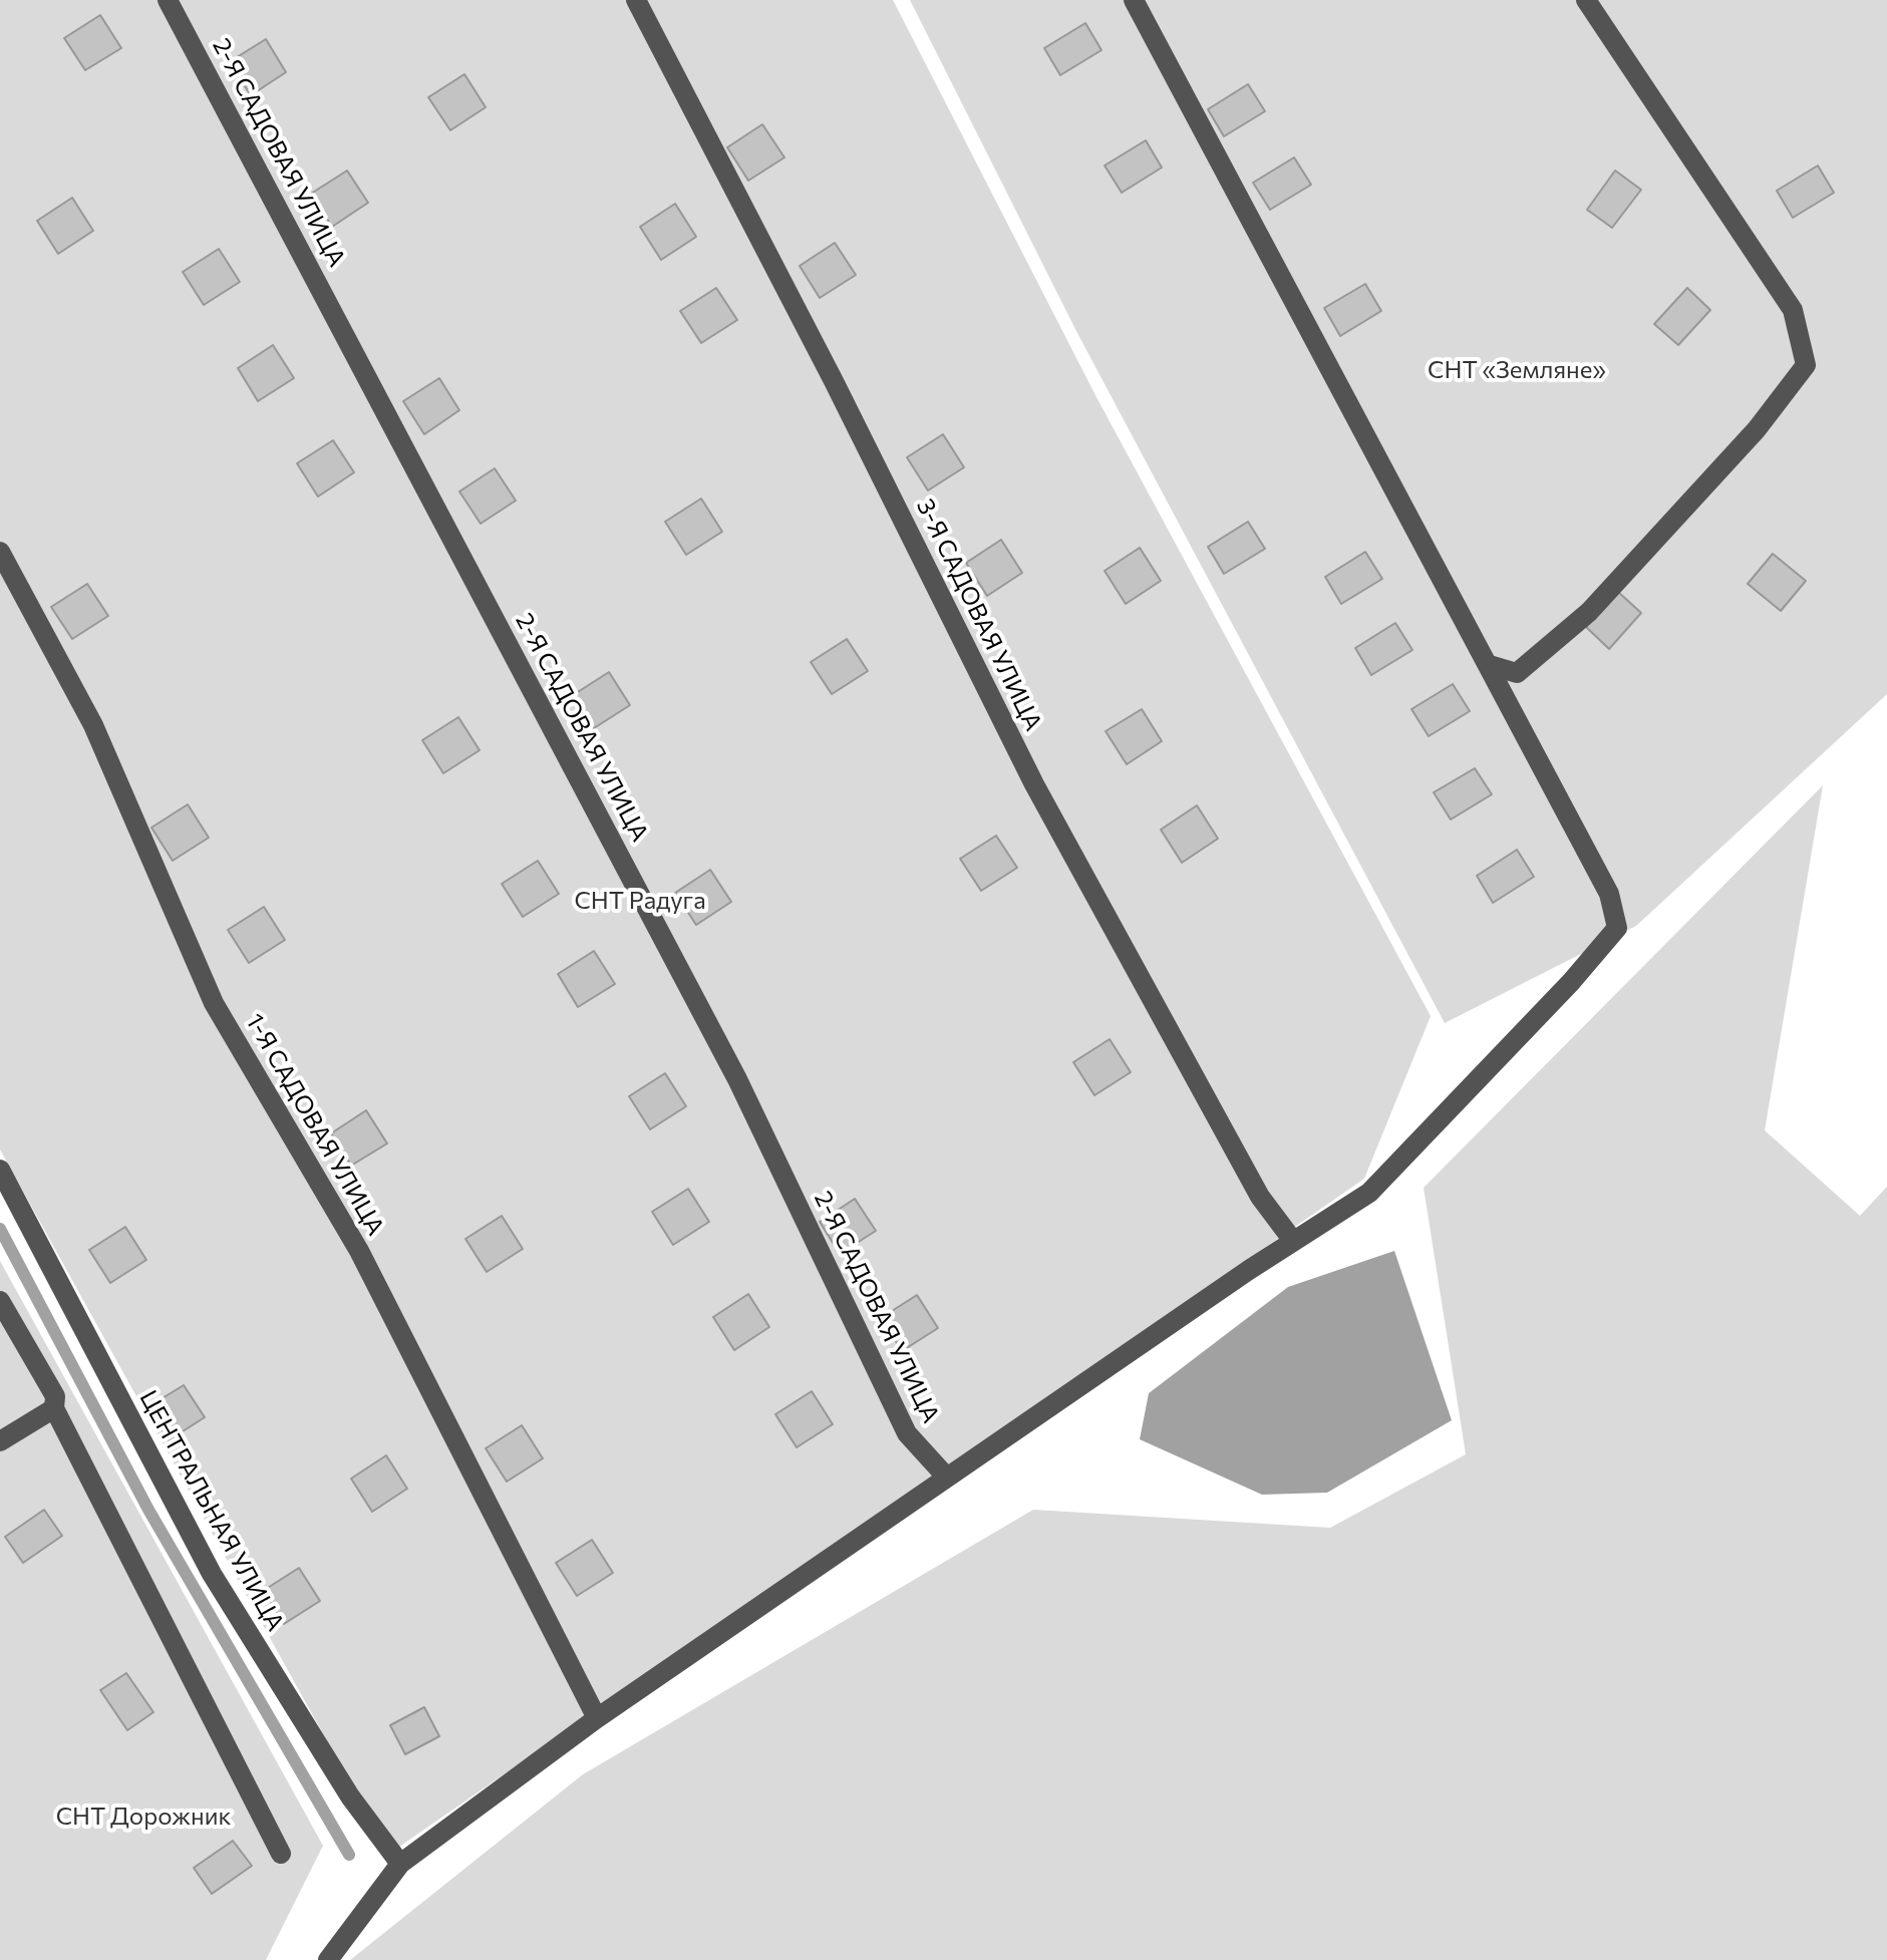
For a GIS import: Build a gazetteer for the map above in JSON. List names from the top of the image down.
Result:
{
  "streets": {
    "street": [
      "2-Я САДОВАЯ УЛИЦА",
      "3-Я САДОВАЯ УЛИЦА",
      "1-Я САДОВАЯ УЛИЦА",
      "ЦЕНТРАЛЬНАЯ УЛИЦА"
    ]
  },
  "parks": ["СНТ «Земляне»", "СНТ Радуга", "СНТ Дорожник"]
}
